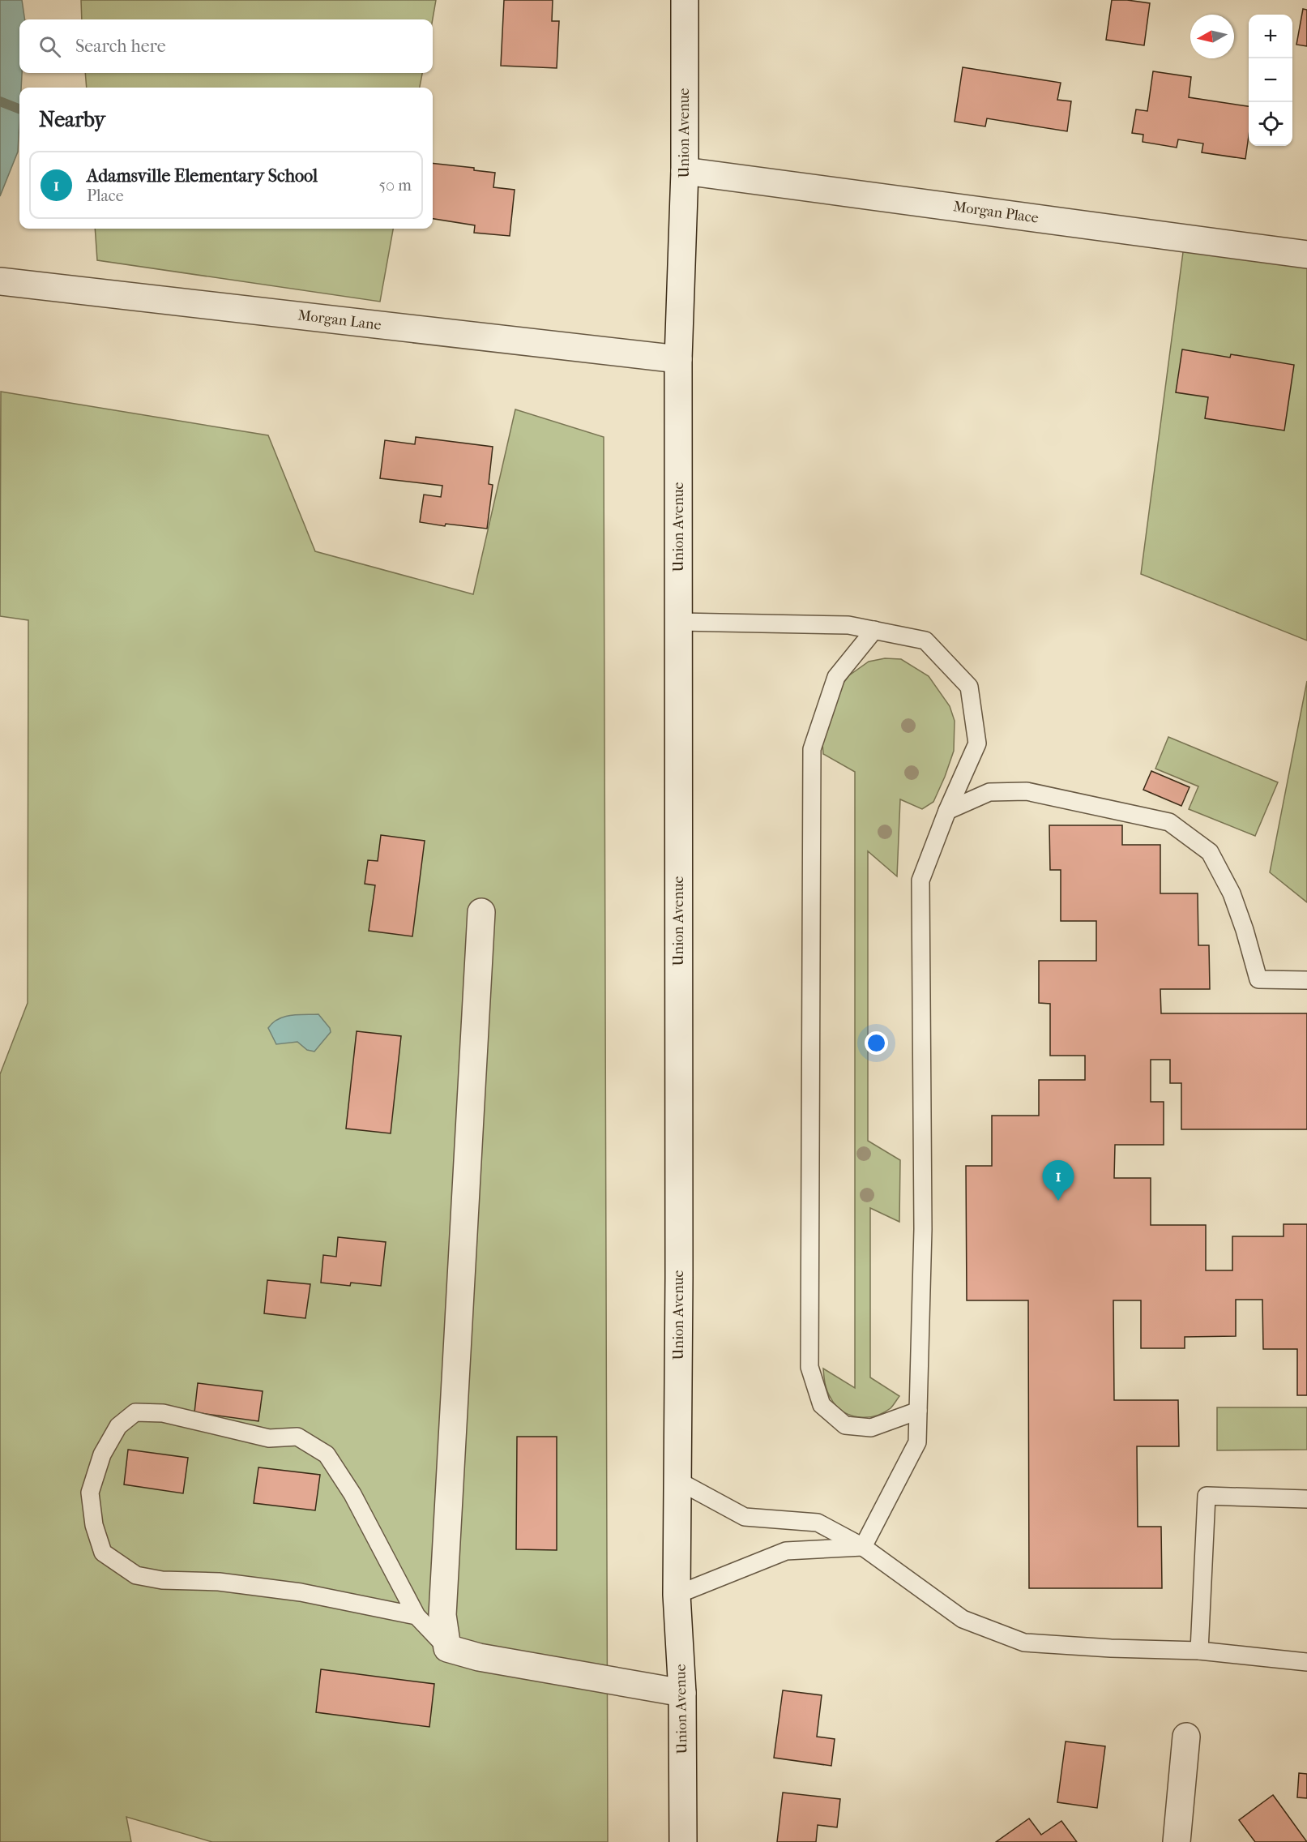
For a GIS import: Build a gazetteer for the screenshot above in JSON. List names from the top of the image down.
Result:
{
  "streets": {
    "street": ["Union Avenue", "Morgan Place", "Morgan Lane"]
  },
  "crossings": [
    ["Union Avenue", "Morgan Place"],
    ["Union Avenue", "Morgan Lane"]
  ],
  "north": "left",
  "page": {
    "map_buttons": ["+", "−"],
    "search": "Search here",
    "heading": "Nearby",
    "list": [
      {
        "mark": "1",
        "name": "Adamsville Elementary School",
        "note": "Place",
        "value": "50 m"
      }
    ],
    "pins": "1"
  }
}
